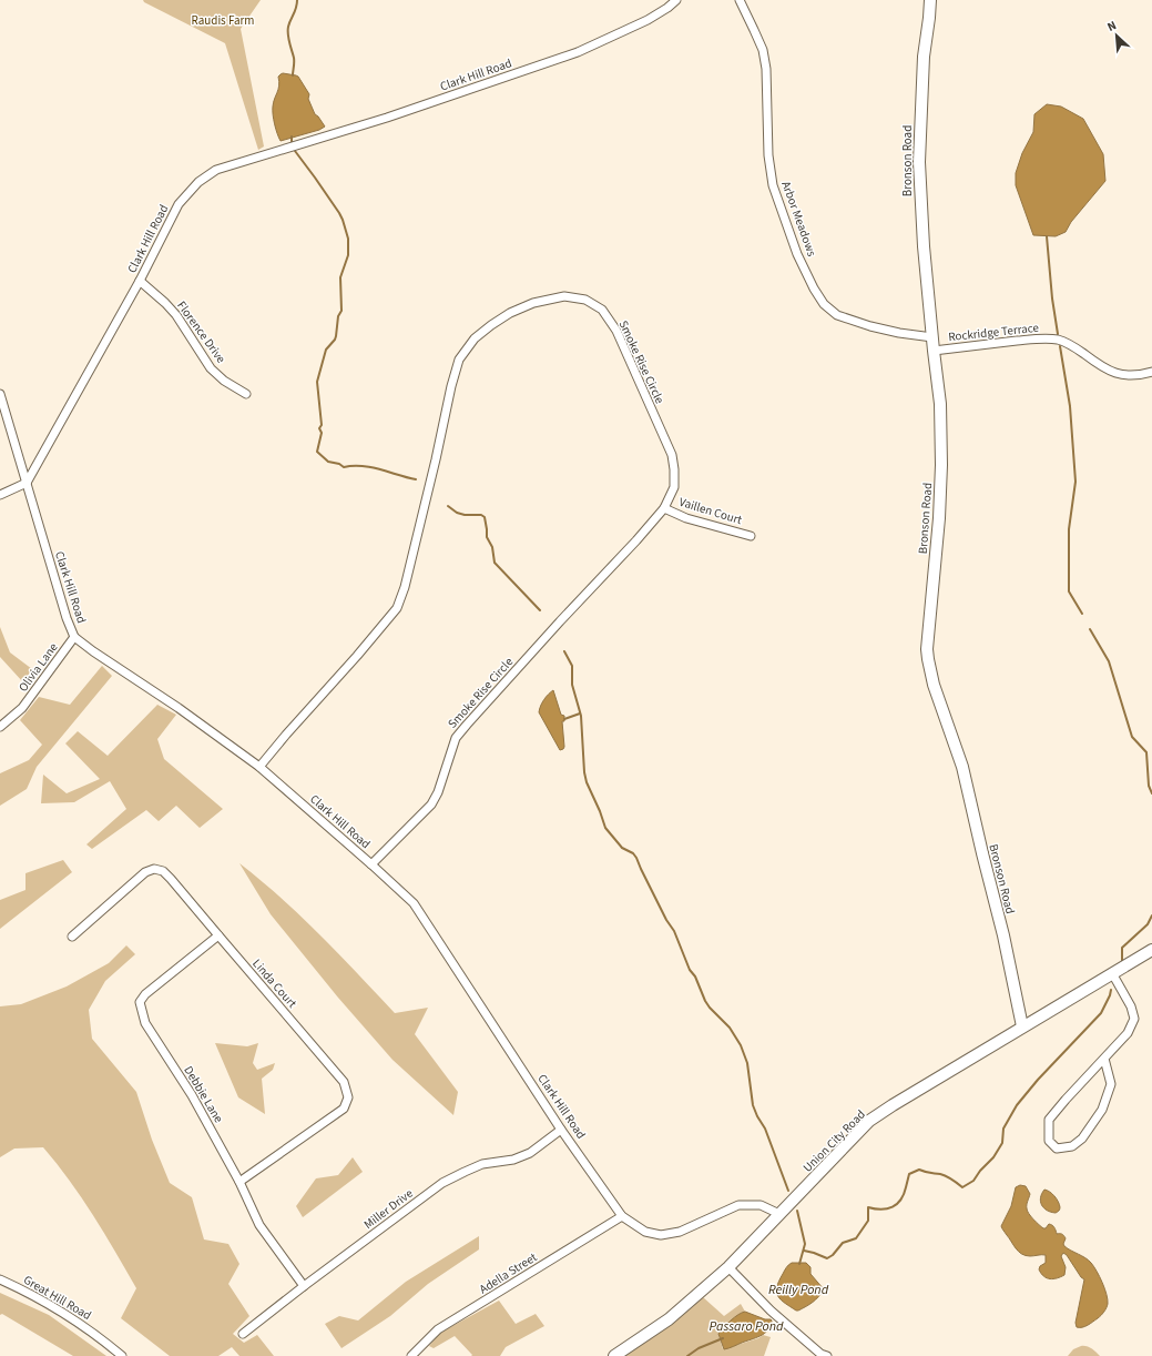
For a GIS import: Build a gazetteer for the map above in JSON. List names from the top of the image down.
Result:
{
  "streets": {
    "street": [
      "Clark Hill Road",
      "Bronson Road",
      "Arbor Meadows",
      "Florence Drive",
      "Rockridge Terrace",
      "Smoke Rise Circle",
      "Vaillen Court",
      "Olivia Lane",
      "Linda Court",
      "Debbie Lane",
      "Union City Road",
      "Miller Drive",
      "Adella Street",
      "Great Hill Road"
    ]
  },
  "crossings": [
    ["Clark Hill Road", "Florence Drive"],
    ["Clark Hill Road", "Smoke Rise Circle"],
    ["Clark Hill Road", "Olivia Lane"],
    ["Clark Hill Road", "Union City Road"],
    ["Clark Hill Road", "Miller Drive"],
    ["Clark Hill Road", "Adella Street"],
    ["Bronson Road", "Arbor Meadows"],
    ["Bronson Road", "Rockridge Terrace"],
    ["Bronson Road", "Union City Road"],
    ["Smoke Rise Circle", "Vaillen Court"],
    ["Linda Court", "Debbie Lane"],
    ["Debbie Lane", "Miller Drive"]
  ],
  "water": ["Reilly Pond", "Passaro Pond"],
  "parks": ["Raudis Farm"],
  "north": "top left"
}
